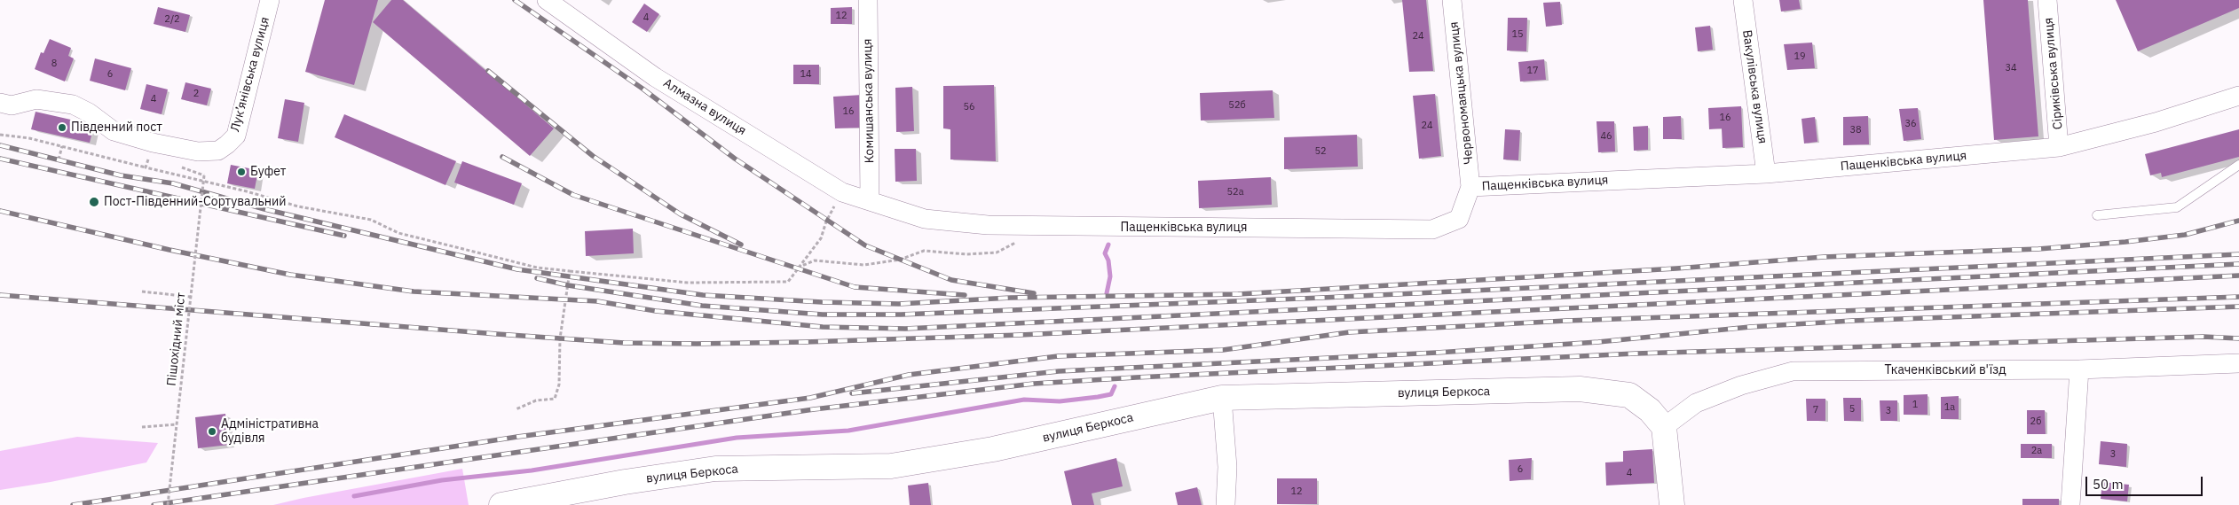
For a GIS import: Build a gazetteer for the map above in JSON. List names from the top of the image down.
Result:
{
  "streets": {
    "street": [
      "Сіриківська вулиця",
      "Лук’янівська вулиця",
      "Вакулівська вулиця",
      "Червономаяцька вулиця",
      "Комишанська вулиця",
      "Алмазна вулиця",
      "Пащенківська вулиця",
      "Ткаченківський в'їзд",
      "вулиця Беркоса"
    ],
    "path": ["Пішохідний міст"]
  },
  "crossings": [
    ["Сіриківська вулиця", "Пащенківська вулиця"],
    ["Вакулівська вулиця", "Пащенківська вулиця"],
    ["Червономаяцька вулиця", "Пащенківська вулиця"],
    ["Комишанська вулиця", "Алмазна вулиця"],
    ["Комишанська вулиця", "Пащенківська вулиця"],
    ["Алмазна вулиця", "Пащенківська вулиця"],
    ["Ткаченківський в'їзд", "вулиця Беркоса"]
  ],
  "places": [
    "Південний пост",
    "Буфет",
    "Пост-Південний-Сортувальний",
    "Адміністративна будівля"
  ],
  "house_numbers": [
    "12",
    "4",
    "2/2",
    "15",
    "24",
    "19",
    "8",
    "34",
    "17",
    "6",
    "14",
    "2",
    "4",
    "52б",
    "56",
    "16",
    "16",
    "36",
    "24",
    "38",
    "46",
    "52",
    "52а",
    "1",
    "1а",
    "5",
    "7",
    "3",
    "2б",
    "2а",
    "3",
    "6",
    "4",
    "12"
  ],
  "scale_bar": "50 m"
}
